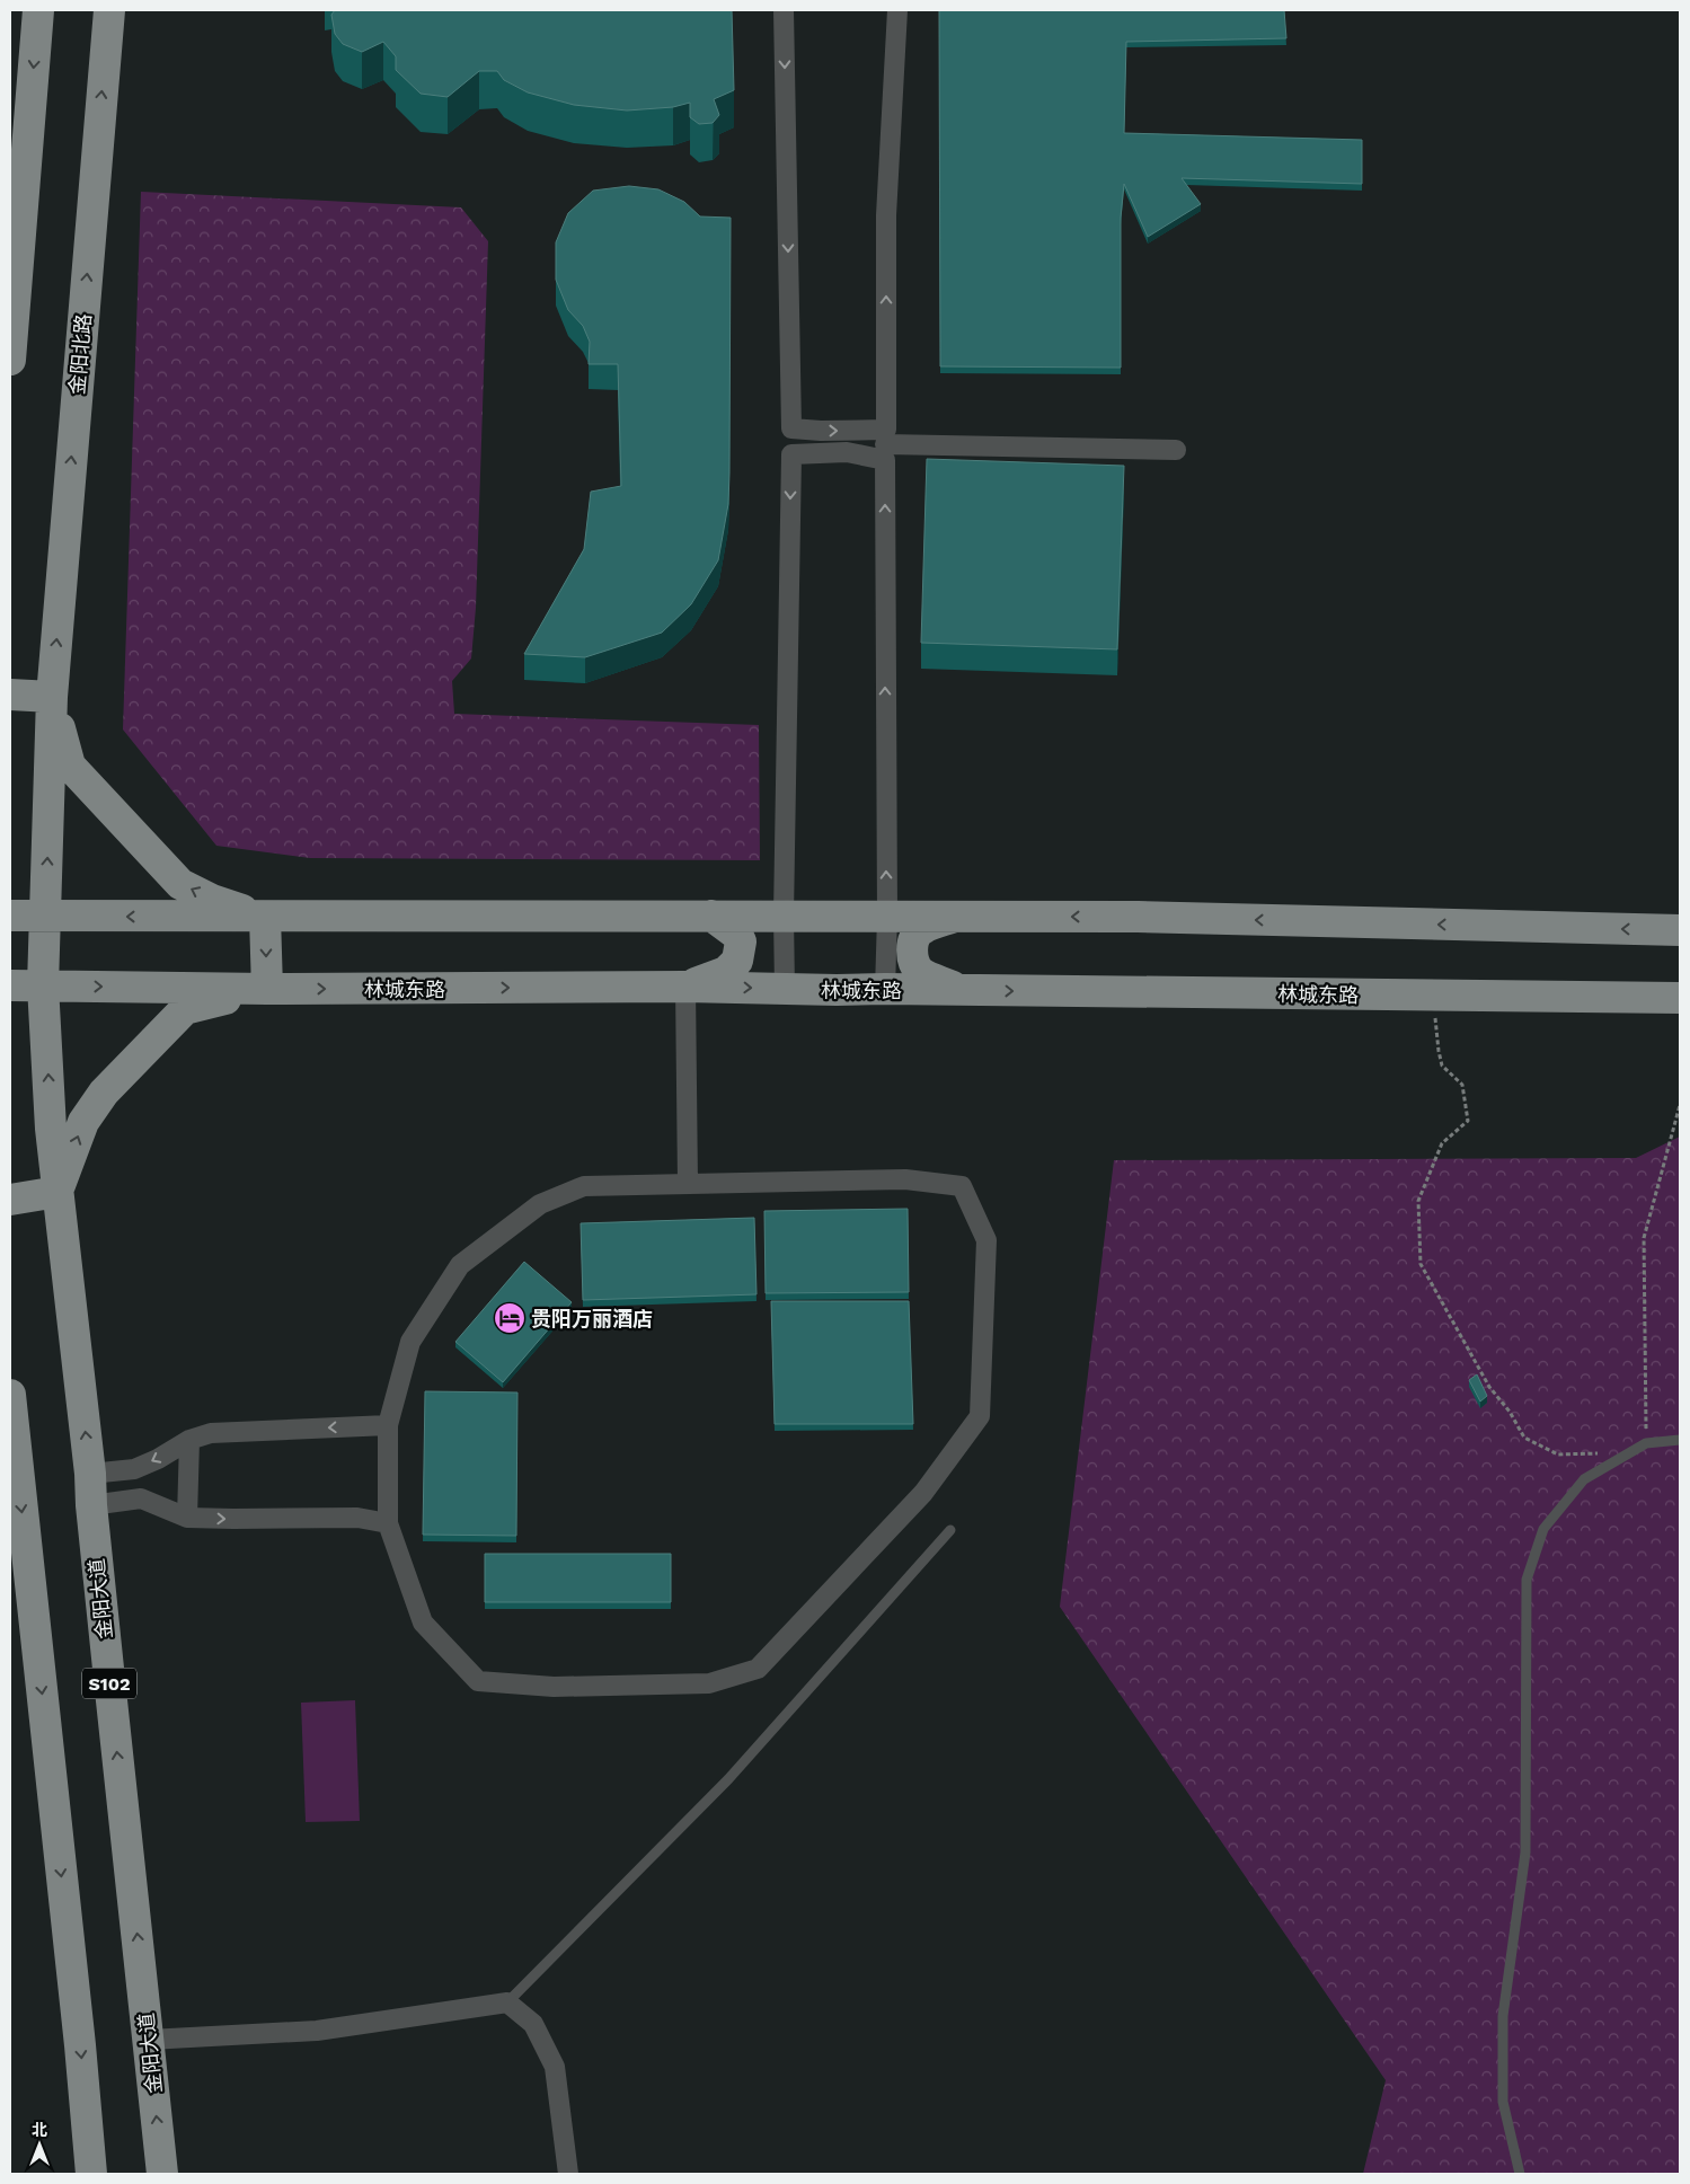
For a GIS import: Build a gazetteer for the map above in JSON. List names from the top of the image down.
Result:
{
  "streets": {
    "main road": [
      "金阳北路",
      "林城东路",
      "金阳大道",
      "S102"
    ]
  },
  "crossings": [
    ["金阳北路", "金阳大道"],
    ["林城东路", "金阳大道"]
  ],
  "places": {
    "hotel": ["贵阳万丽酒店"]
  },
  "north": "top"
}
